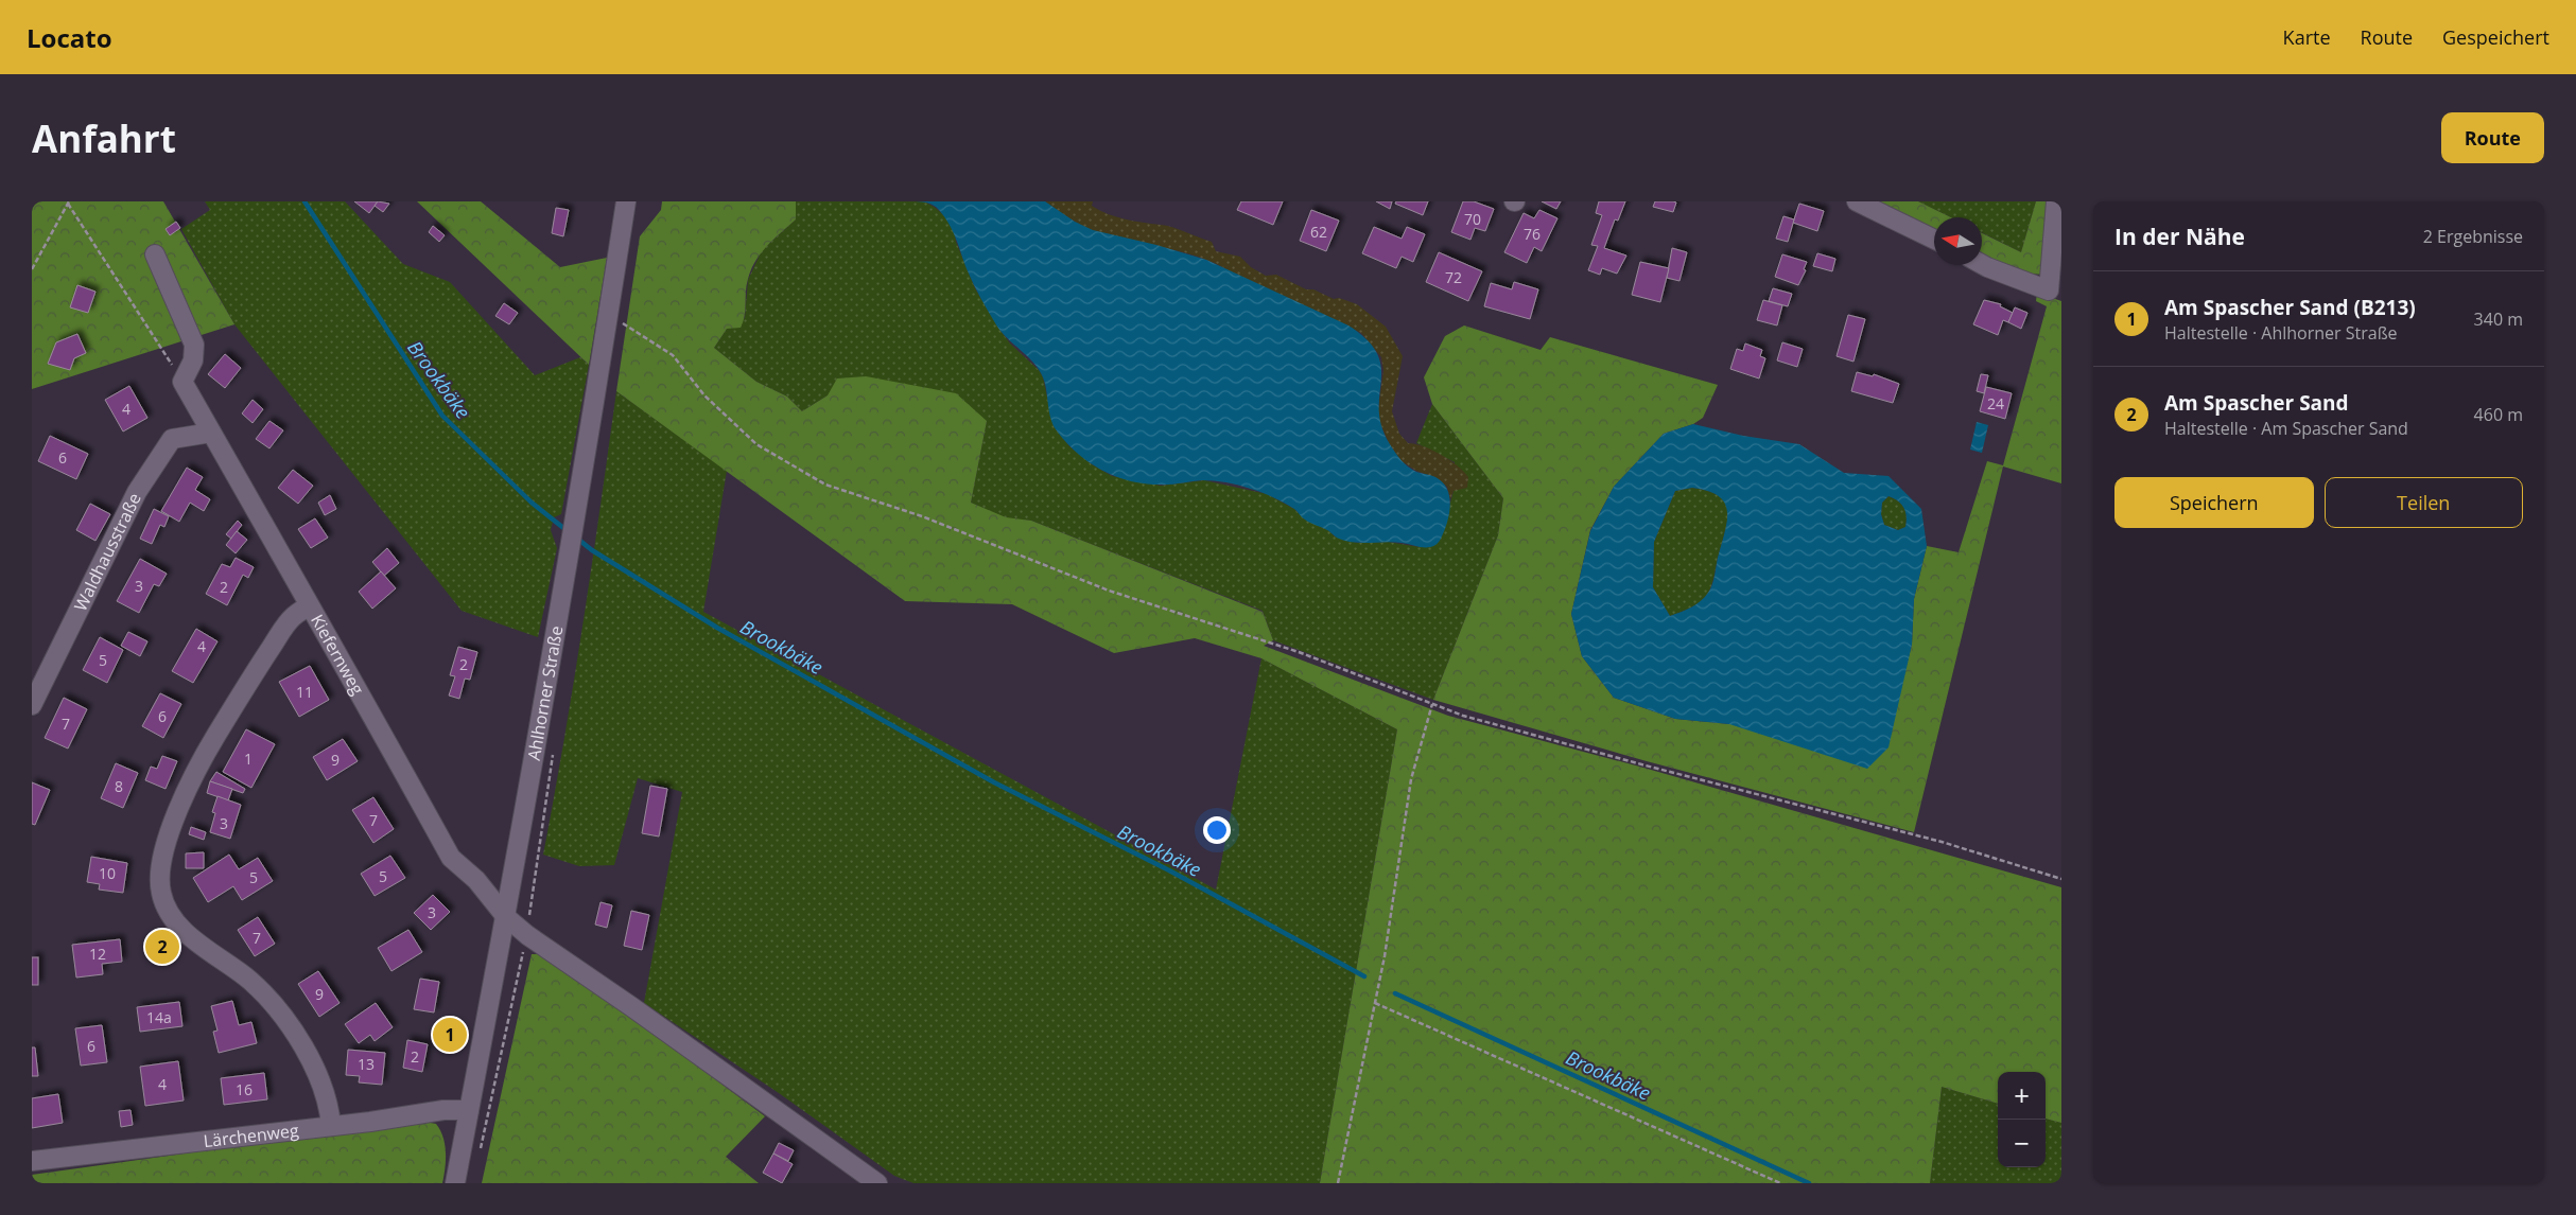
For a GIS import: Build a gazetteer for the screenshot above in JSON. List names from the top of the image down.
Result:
{
  "streets": {
    "street": [
      "Waldhausstraße",
      "Kiefernweg",
      "Ahlhorner Straße",
      "Lärchenweg"
    ]
  },
  "crossings": [
    ["Waldhausstraße", "Kiefernweg"],
    ["Kiefernweg", "Ahlhorner Straße"],
    ["Ahlhorner Straße", "Lärchenweg"]
  ],
  "water": ["Brookbäke"],
  "house_numbers": [
    "70",
    "62",
    "76",
    "72",
    "24",
    "4",
    "6",
    "3",
    "2",
    "4",
    "5",
    "2",
    "11",
    "6",
    "7",
    "1",
    "9",
    "8",
    "7",
    "3",
    "10",
    "5",
    "5",
    "3",
    "7",
    "12",
    "9",
    "14a",
    "6",
    "2",
    "13",
    "4",
    "16"
  ],
  "north": "left",
  "page": {
    "header": "Locato",
    "nav": ["Karte", "Route", "Gespeichert"],
    "buttons": [
      "Route",
      ["Speichern", "Teilen"]
    ],
    "title": "Anfahrt",
    "heading": ["In der Nähe", "2 Ergebnisse"],
    "list": [
      {
        "mark": "1",
        "name": "Am Spascher Sand (B213)",
        "note": "Haltestelle · Ahlhorner Straße",
        "value": "340 m"
      },
      {
        "mark": "2",
        "name": "Am Spascher Sand",
        "note": "Haltestelle · Am Spascher Sand",
        "value": "460 m"
      }
    ],
    "pins": ["2", "1"],
    "map_buttons": ["+", "−"]
  }
}
